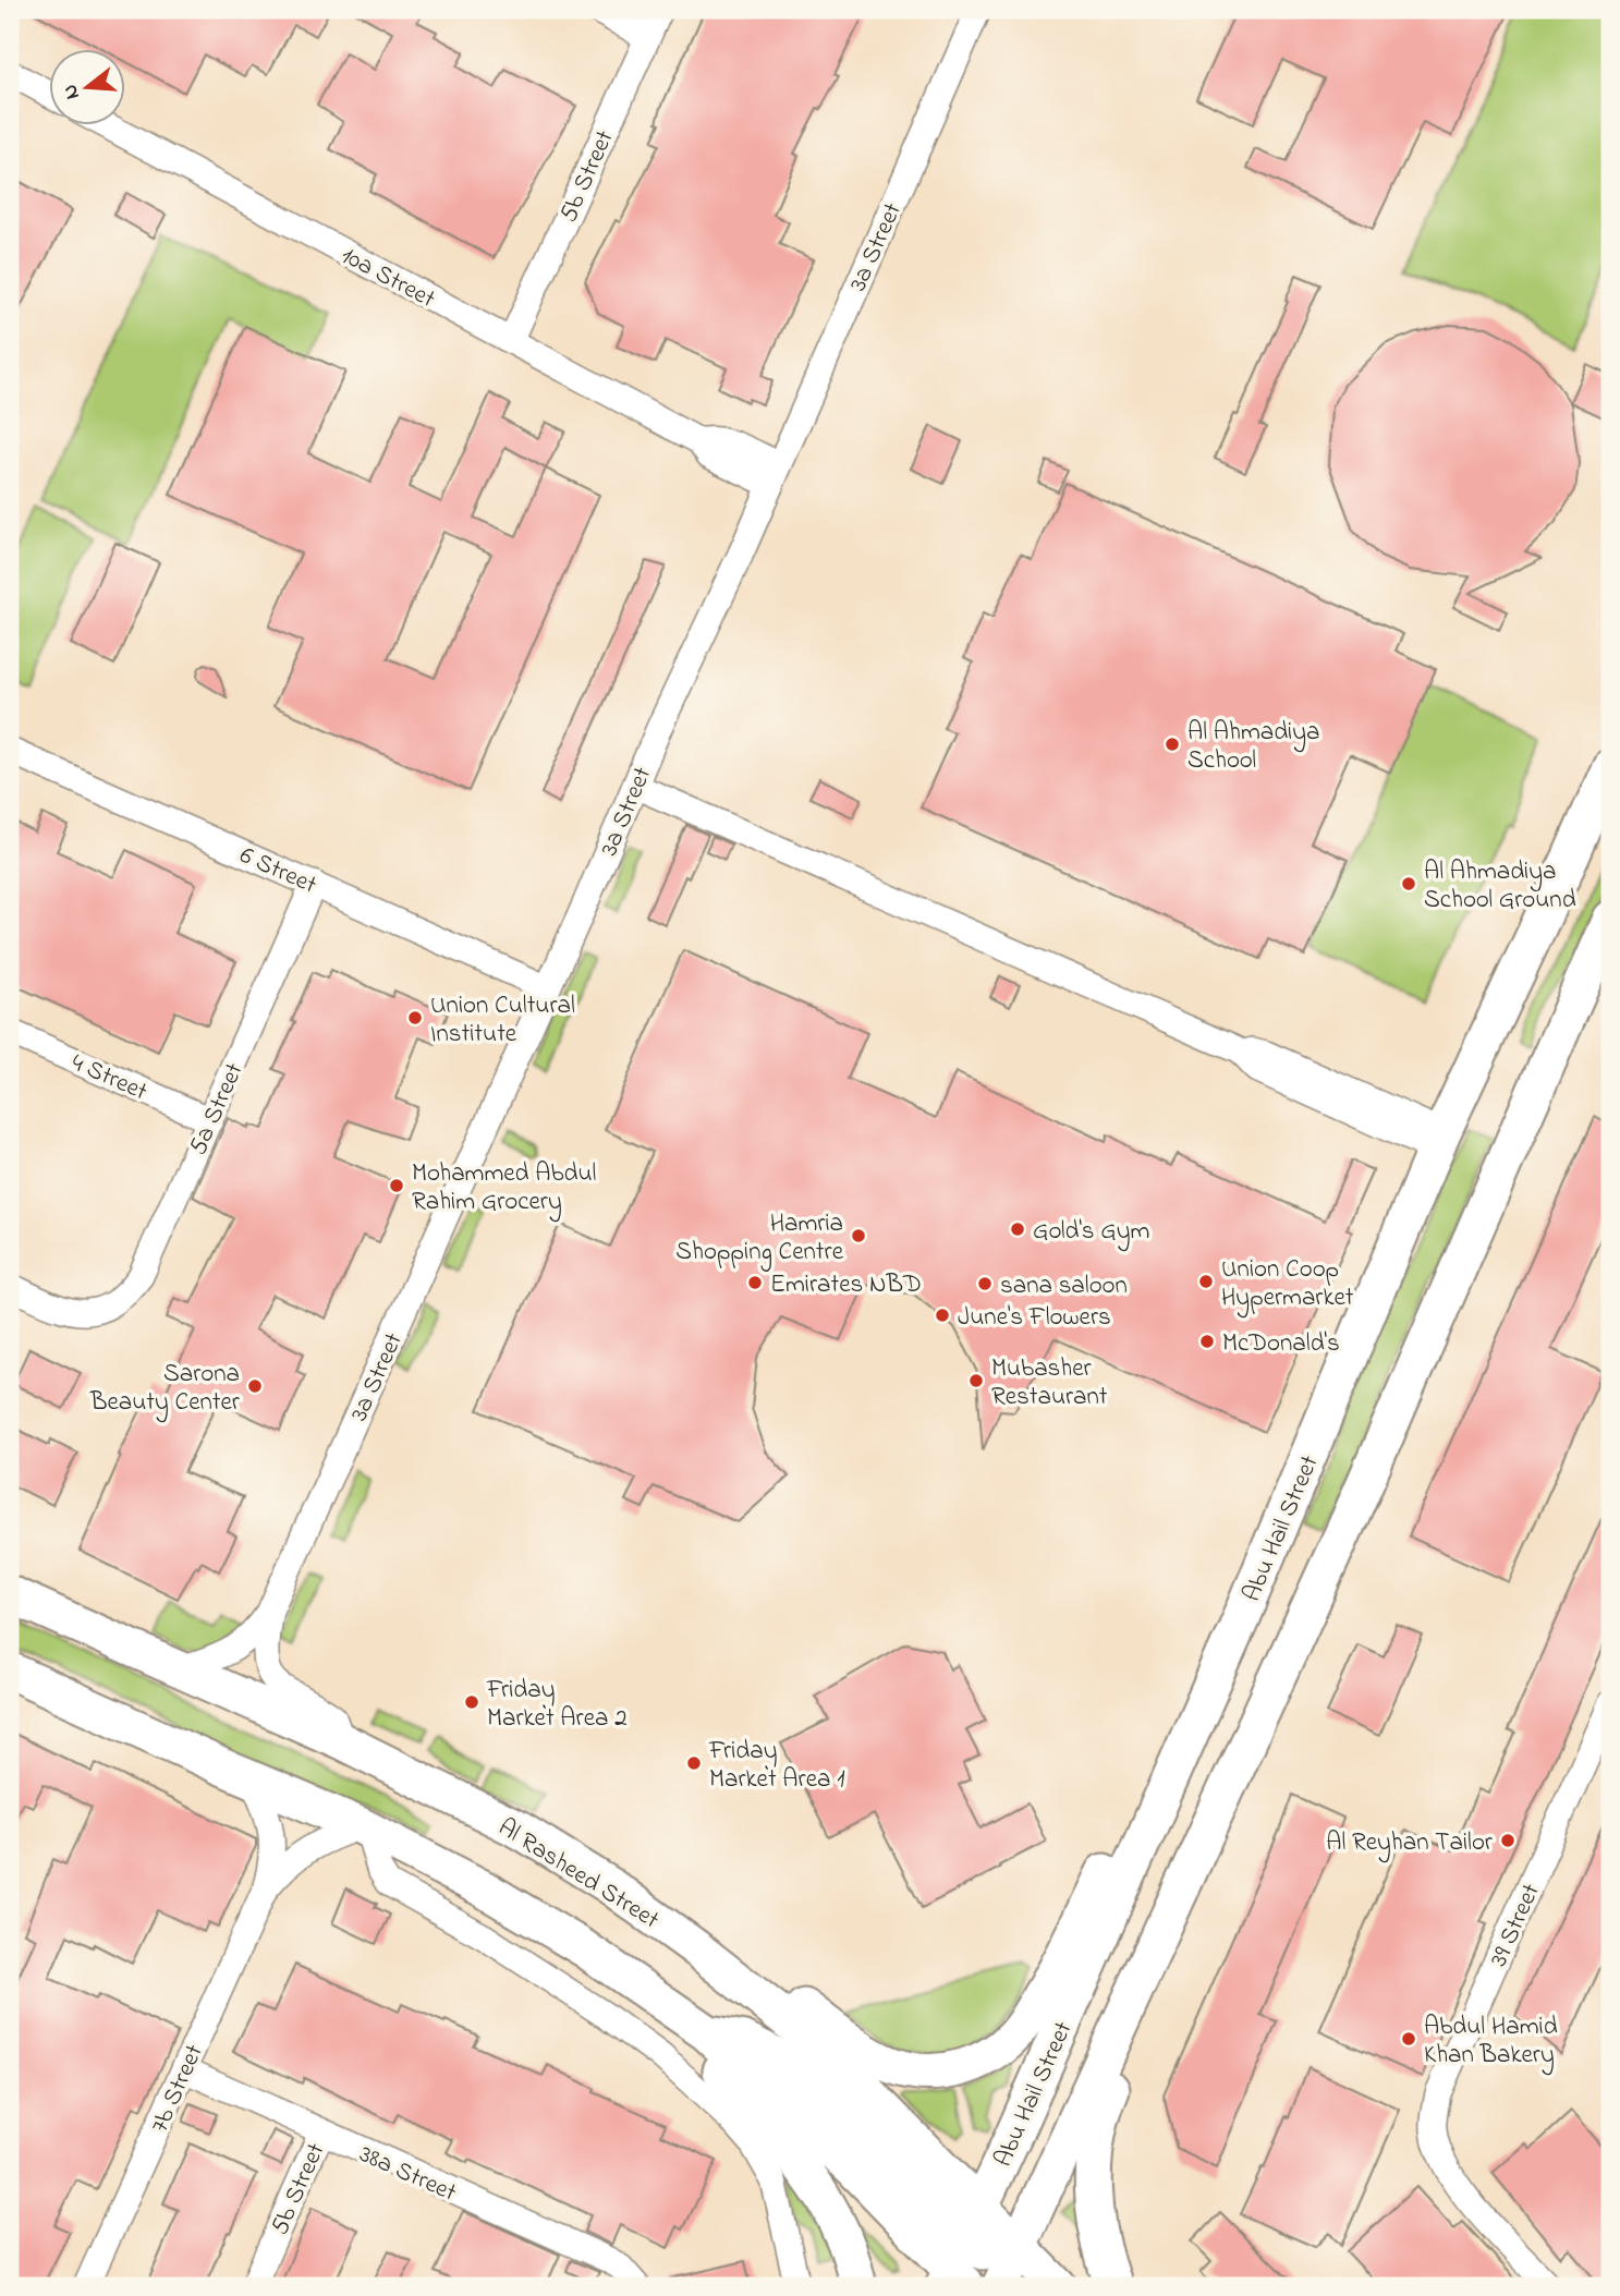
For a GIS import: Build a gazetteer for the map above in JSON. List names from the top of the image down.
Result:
{
  "streets": {
    "main road": ["Abu Hail Street", "Al Rasheed Street"],
    "street": [
      "5b Street",
      "3a Street",
      "10a Street",
      "6 Street",
      "4 Street",
      "5a Street",
      "39 Street",
      "7b Street",
      "38a Street"
    ]
  },
  "crossings": [
    ["5b Street", "10a Street"],
    ["5b Street", "38a Street"],
    ["3a Street", "10a Street"],
    ["3a Street", "6 Street"],
    ["3a Street", "Al Rasheed Street"],
    ["6 Street", "5a Street"],
    ["4 Street", "5a Street"],
    ["Abu Hail Street", "Al Rasheed Street"],
    ["7b Street", "38a Street"]
  ],
  "places": [
    "Al Ahmadiya School",
    "Al Ahmadiya School Ground",
    "Union Cultural Institute",
    "Mohammed Abdul Rahim Grocery",
    "Gold's Gym",
    "Hamria Shopping Centre",
    "Union Coop Hypermarket",
    "Emirates NBD",
    "sana saloon",
    "June's Flowers",
    "McDonald's",
    "Mubasher Restaurant",
    "Sarona Beauty Center",
    "Friday Market Area 2",
    "Friday Market Area 1",
    "Al Reyhan Tailor",
    "Abdul Hamid Khan Bakery"
  ],
  "north": "left"
}
